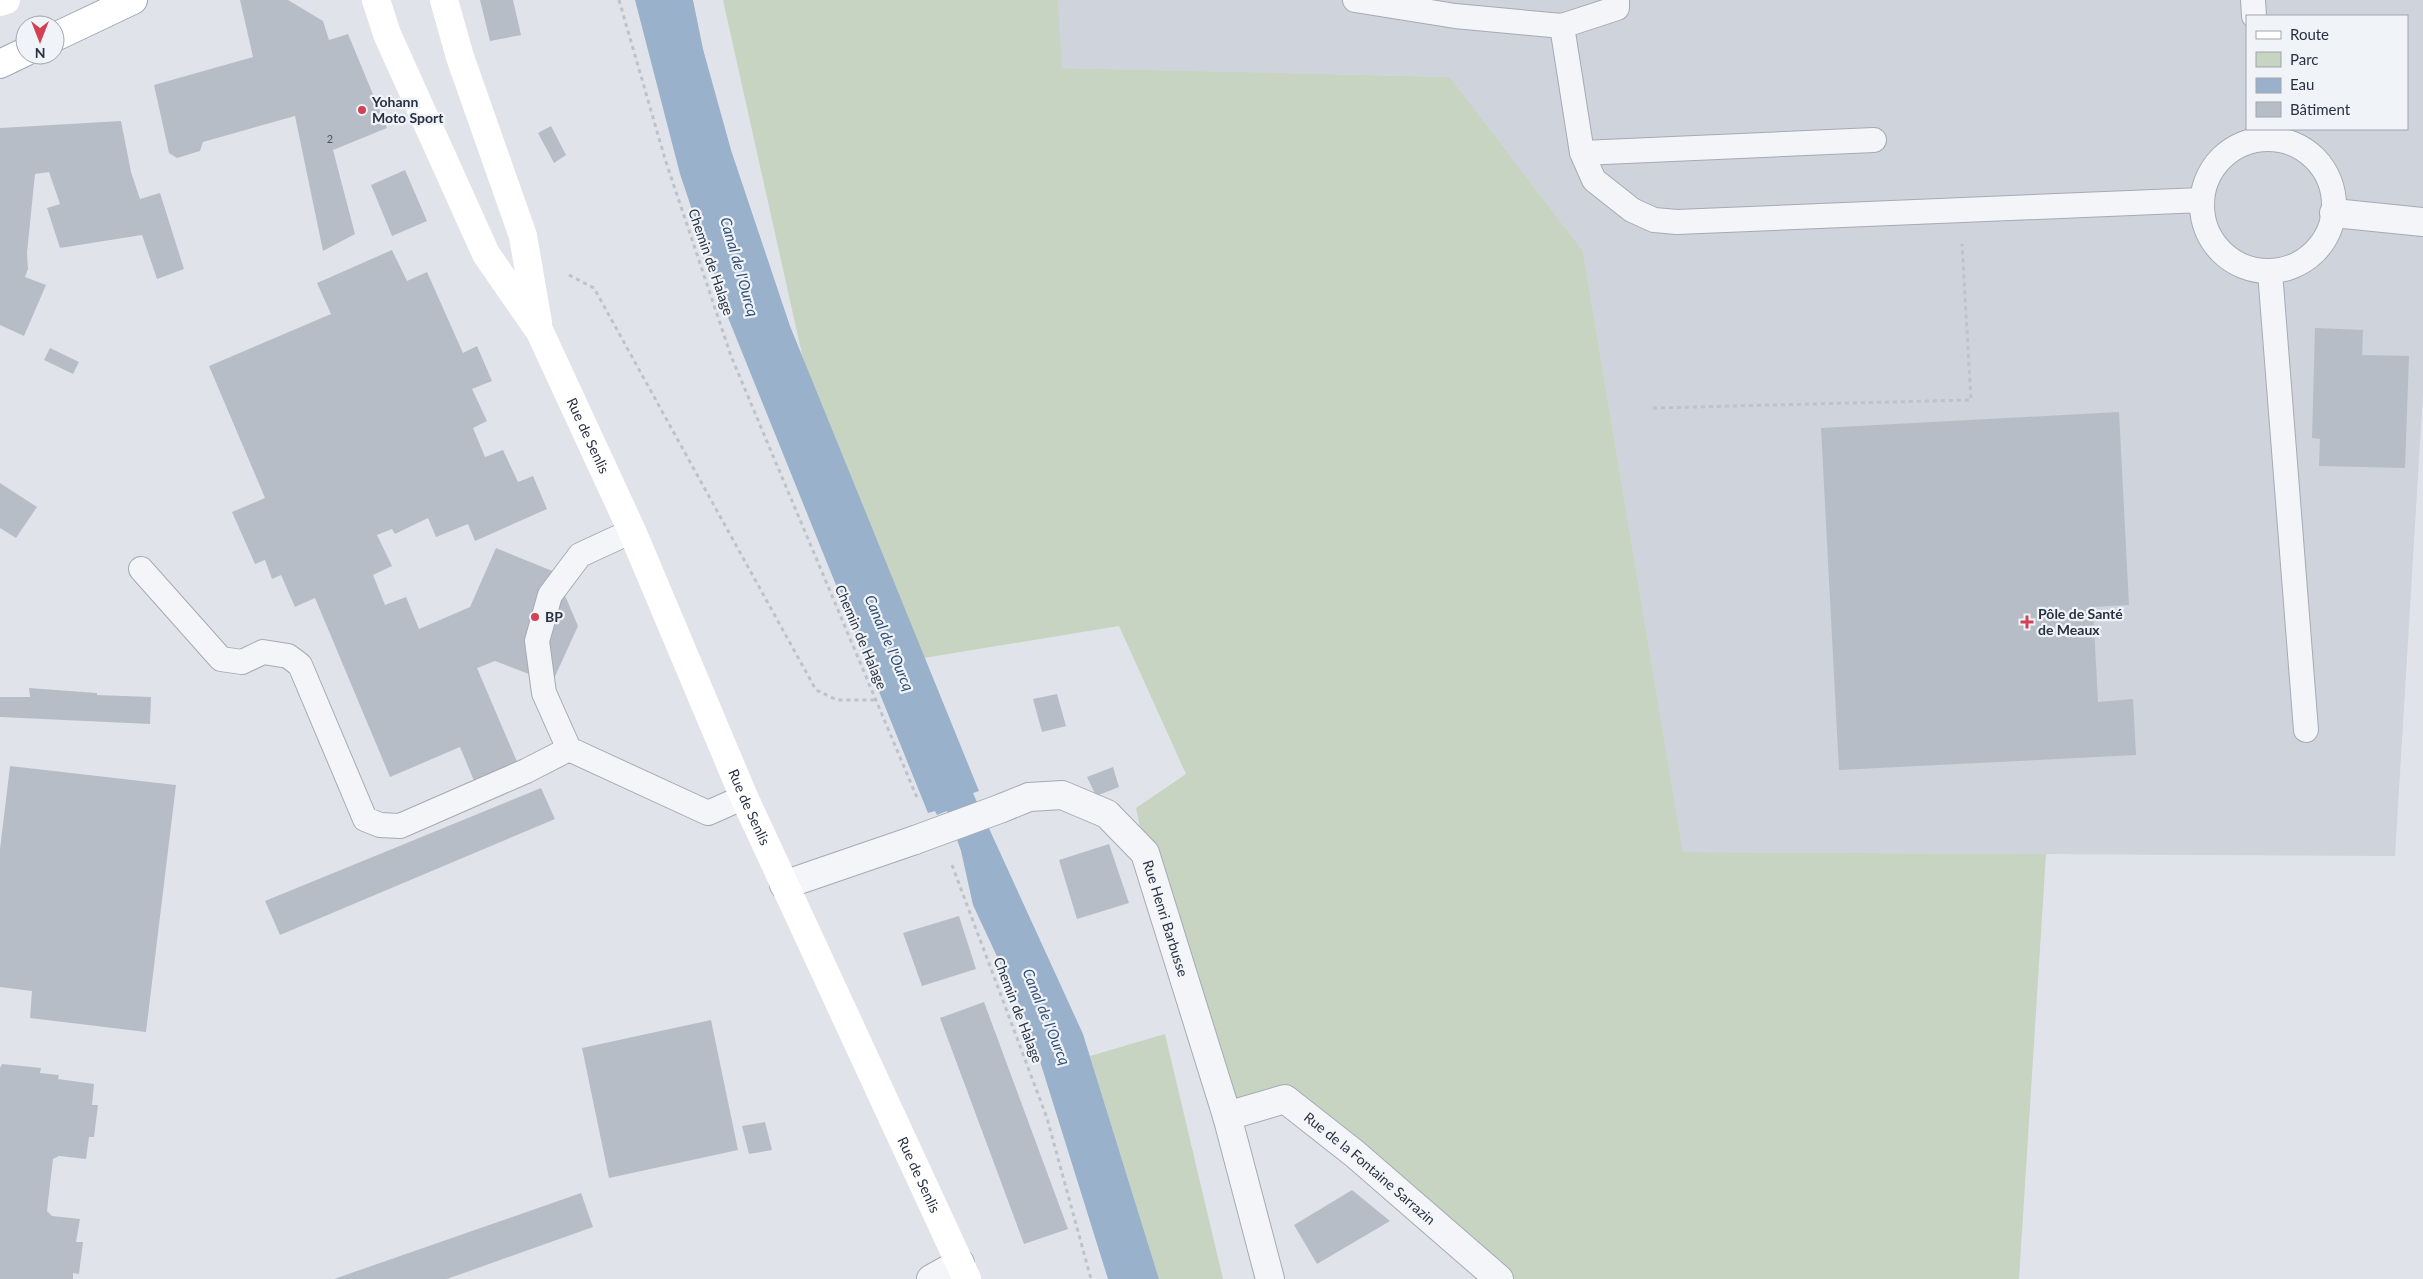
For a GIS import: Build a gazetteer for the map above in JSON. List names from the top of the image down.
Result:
{
  "streets": {
    "main road": ["Rue de Senlis"],
    "street": ["Rue Henri Barbusse", "Rue de la Fontaine Sarrazin"],
    "path": ["Chemin de Halage"]
  },
  "crossings": [
    ["Rue de Senlis", "Rue Henri Barbusse"],
    ["Rue Henri Barbusse", "Rue de la Fontaine Sarrazin"]
  ],
  "water": ["Canal de l'Ourcq"],
  "places": {
    "other": ["Yohann Moto Sport", "BP"],
    "health": ["Pôle de Santé de Meaux"]
  },
  "house_numbers": ["2"],
  "legend": [
    "Route",
    "Parc",
    "Eau",
    "Bâtiment"
  ],
  "north": "bottom"
}
